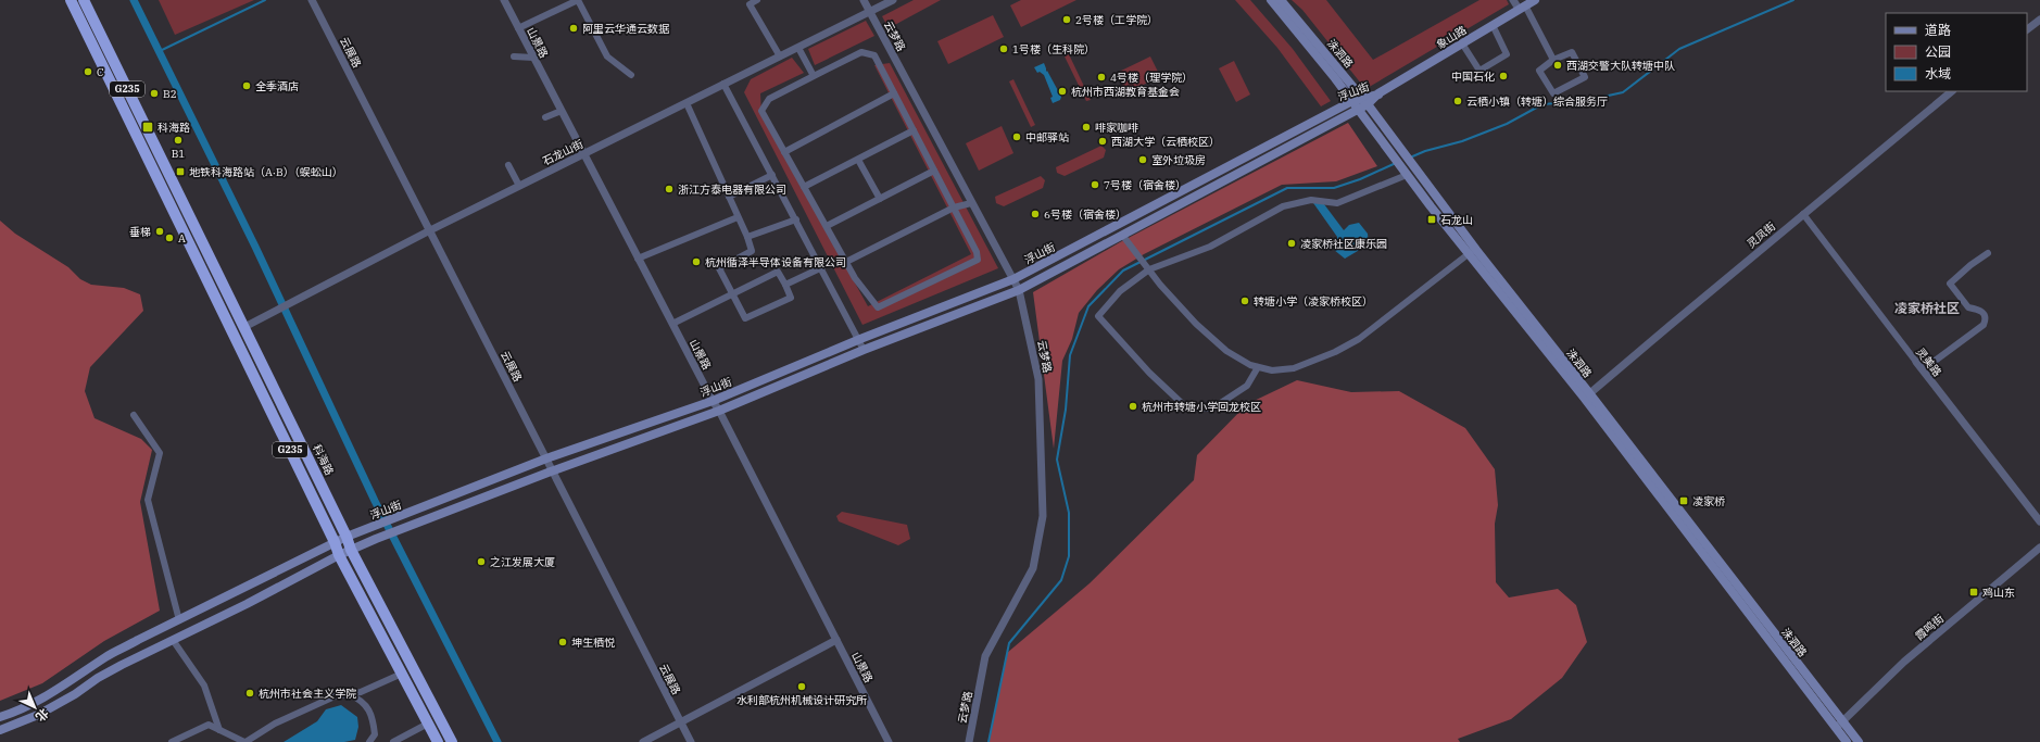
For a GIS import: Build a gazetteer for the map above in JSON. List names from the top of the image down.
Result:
{
  "streets": {
    "highway": ["G235", "科海路"],
    "main road": ["象山路", "洙泗路", "浮山街"],
    "street": [
      "云梦路",
      "山景路",
      "云展路",
      "石龙山街",
      "灵凤街",
      "灵美路",
      "霞鸣街"
    ]
  },
  "crossings": [
    ["云梦路", "浮山街"],
    ["云梦路", "石龙山街"],
    ["象山路", "浮山街"],
    ["山景路", "浮山街"],
    ["山景路", "石龙山街"],
    ["云展路", "浮山街"],
    ["云展路", "石龙山街"],
    ["洙泗路", "浮山街"],
    ["洙泗路", "灵凤街"],
    ["洙泗路", "霞鸣街"],
    ["G235", "浮山街"],
    ["浮山街", "科海路"],
    ["石龙山街", "科海路"],
    ["灵凤街", "灵美路"]
  ],
  "districts": ["凌家桥社区"],
  "places": {
    "other": [
      "2号楼（工学院）",
      "阿里云华通云数据",
      "1号楼（生科院）",
      "西湖交警大队转塘中队",
      "C",
      "中国石化",
      "4号楼（理学院）",
      "全季酒店",
      "杭州市西湖教育基金会",
      "B2",
      "云栖小镇（转塘）综合服务厅",
      "啡家咖啡",
      "中邮驿站",
      "B1",
      "西湖大学（云栖校区）",
      "室外垃圾房",
      "7号楼（宿舍楼）",
      "浙江方泰电器有限公司",
      "6号楼（宿舍楼）",
      "垂梯",
      "A",
      "凌家桥社区康乐园",
      "杭州循泽半导体设备有限公司",
      "转塘小学（凌家桥校区）",
      "杭州市转塘小学回龙校区",
      "之江发展大厦",
      "坤生栖悦",
      "水利部杭州机械设计研究所",
      "杭州市社会主义学院"
    ],
    "transit": [
      "科海路",
      "地铁科海路站（A·B）（蜈蚣山）",
      "石龙山",
      "凌家桥",
      "鸡山东"
    ]
  },
  "legend": ["道路", "公园", "水域"],
  "north": "bottom right"
}
